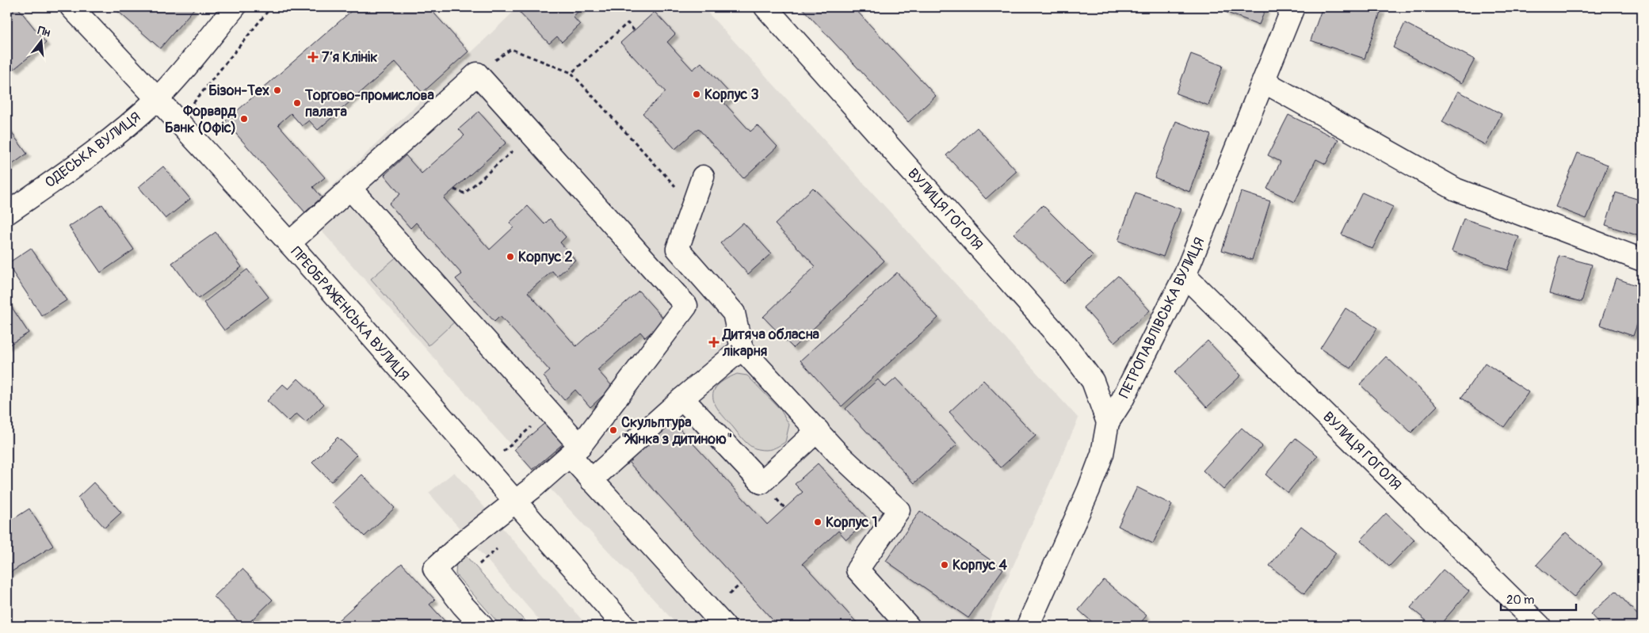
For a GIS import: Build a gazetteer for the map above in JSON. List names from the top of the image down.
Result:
{
  "streets": {
    "street": [
      "ОДЕСЬКА ВУЛИЦЯ",
      "ВУЛИЦЯ ГОГОЛЯ",
      "ПРЕОБРАЖЕНСЬКА ВУЛИЦЯ",
      "ПЕТРОПАВЛІВСЬКА ВУЛИЦЯ"
    ]
  },
  "crossings": [
    ["ОДЕСЬКА ВУЛИЦЯ", "ПРЕОБРАЖЕНСЬКА ВУЛИЦЯ"],
    ["ВУЛИЦЯ ГОГОЛЯ", "ПЕТРОПАВЛІВСЬКА ВУЛИЦЯ"]
  ],
  "places": {
    "health": ["7ʼя Клінік", "Дитяча обласна лікарня"],
    "other": [
      "Бізон-Тех",
      "Корпус 3",
      "Торгово-промислова палата",
      "Форвард Банк (Офіс)",
      "Корпус 2",
      "Скульптура \"Жінка з дитиною\"",
      "Корпус 1",
      "Корпус 4"
    ]
  },
  "scale_bar": "20 m",
  "north": "top"
}
